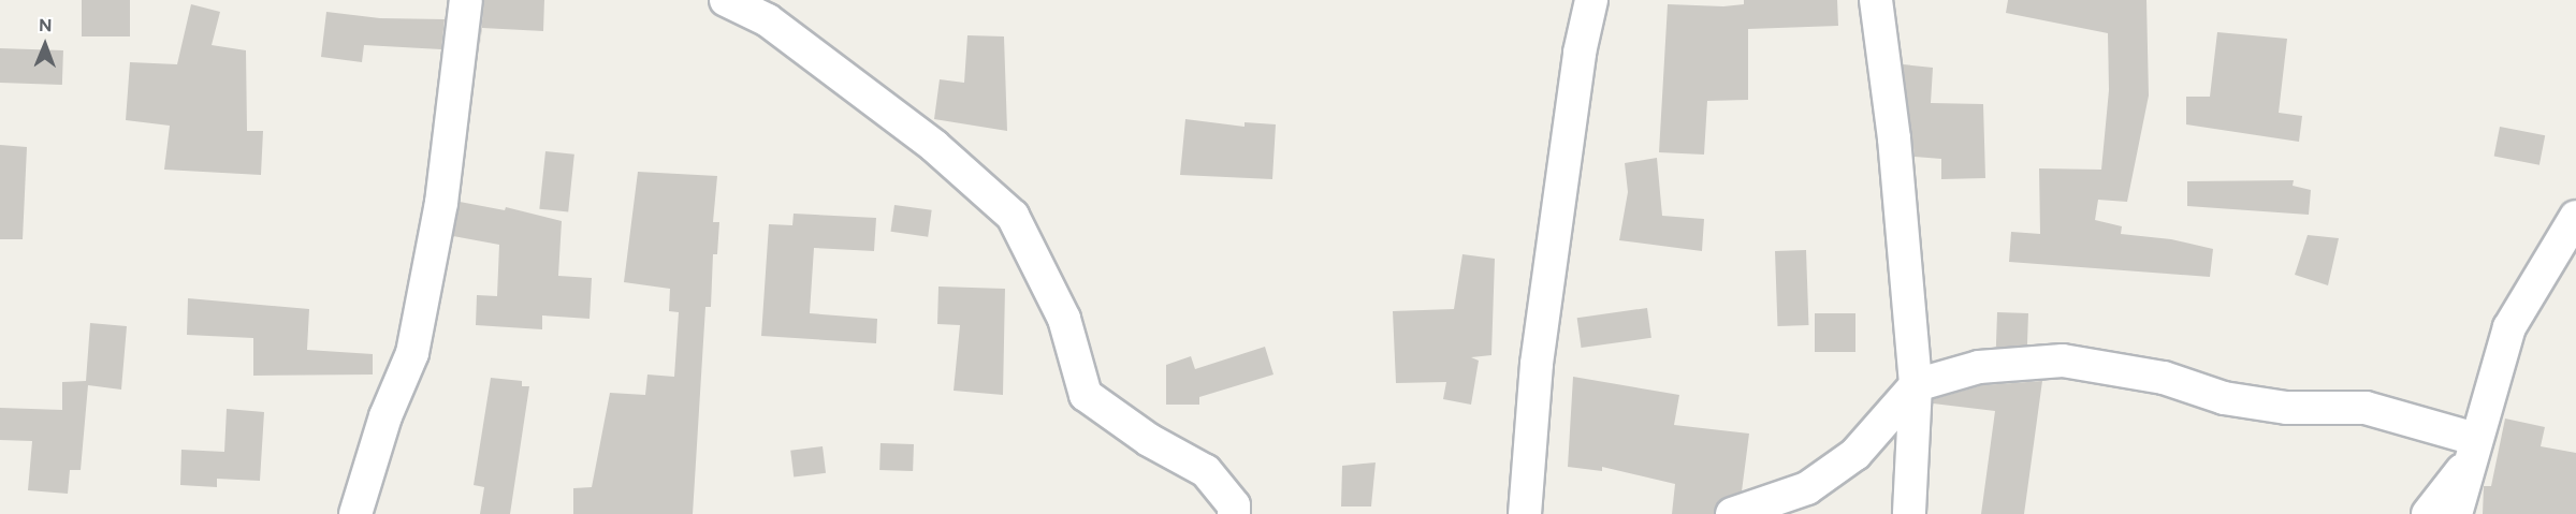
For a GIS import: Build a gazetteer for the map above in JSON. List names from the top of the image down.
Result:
{
  "north": "top"
}
